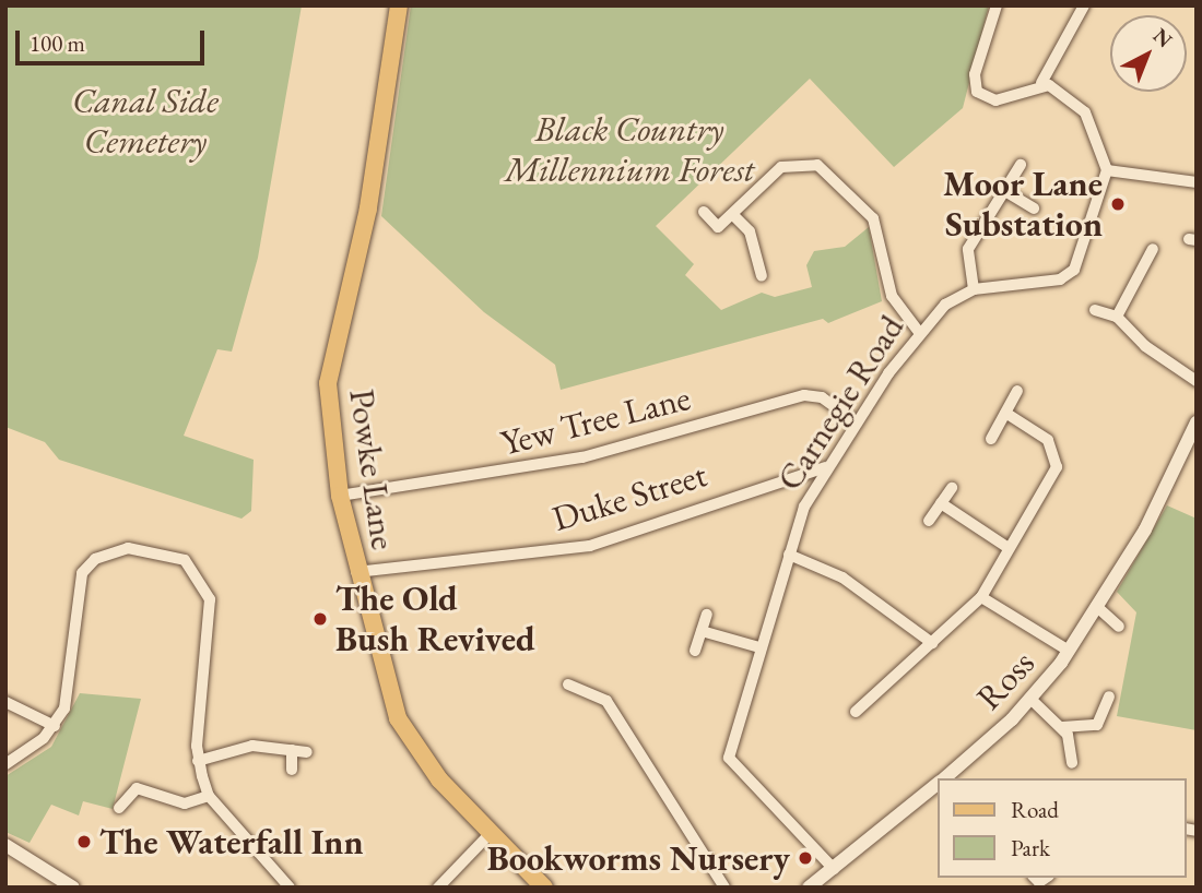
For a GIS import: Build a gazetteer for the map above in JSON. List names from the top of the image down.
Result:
{
  "streets": {
    "main road": ["Powke Lane"],
    "street": [
      "Carnegie Road",
      "Yew Tree Lane",
      "Duke Street",
      "Ross"
    ]
  },
  "crossings": [
    ["Carnegie Road", "Yew Tree Lane"],
    ["Carnegie Road", "Duke Street"],
    ["Carnegie Road", "Ross"],
    ["Yew Tree Lane", "Powke Lane"],
    ["Powke Lane", "Duke Street"]
  ],
  "parks": ["Canal Side Cemetery", "Black Country Millennium Forest"],
  "places": [
    "Moor Lane Substation",
    "The Old Bush Revived",
    "The Waterfall Inn",
    "Bookworms Nursery"
  ],
  "legend": ["Road", "Park"],
  "scale_bar": "100 m",
  "north": "top right"
}
